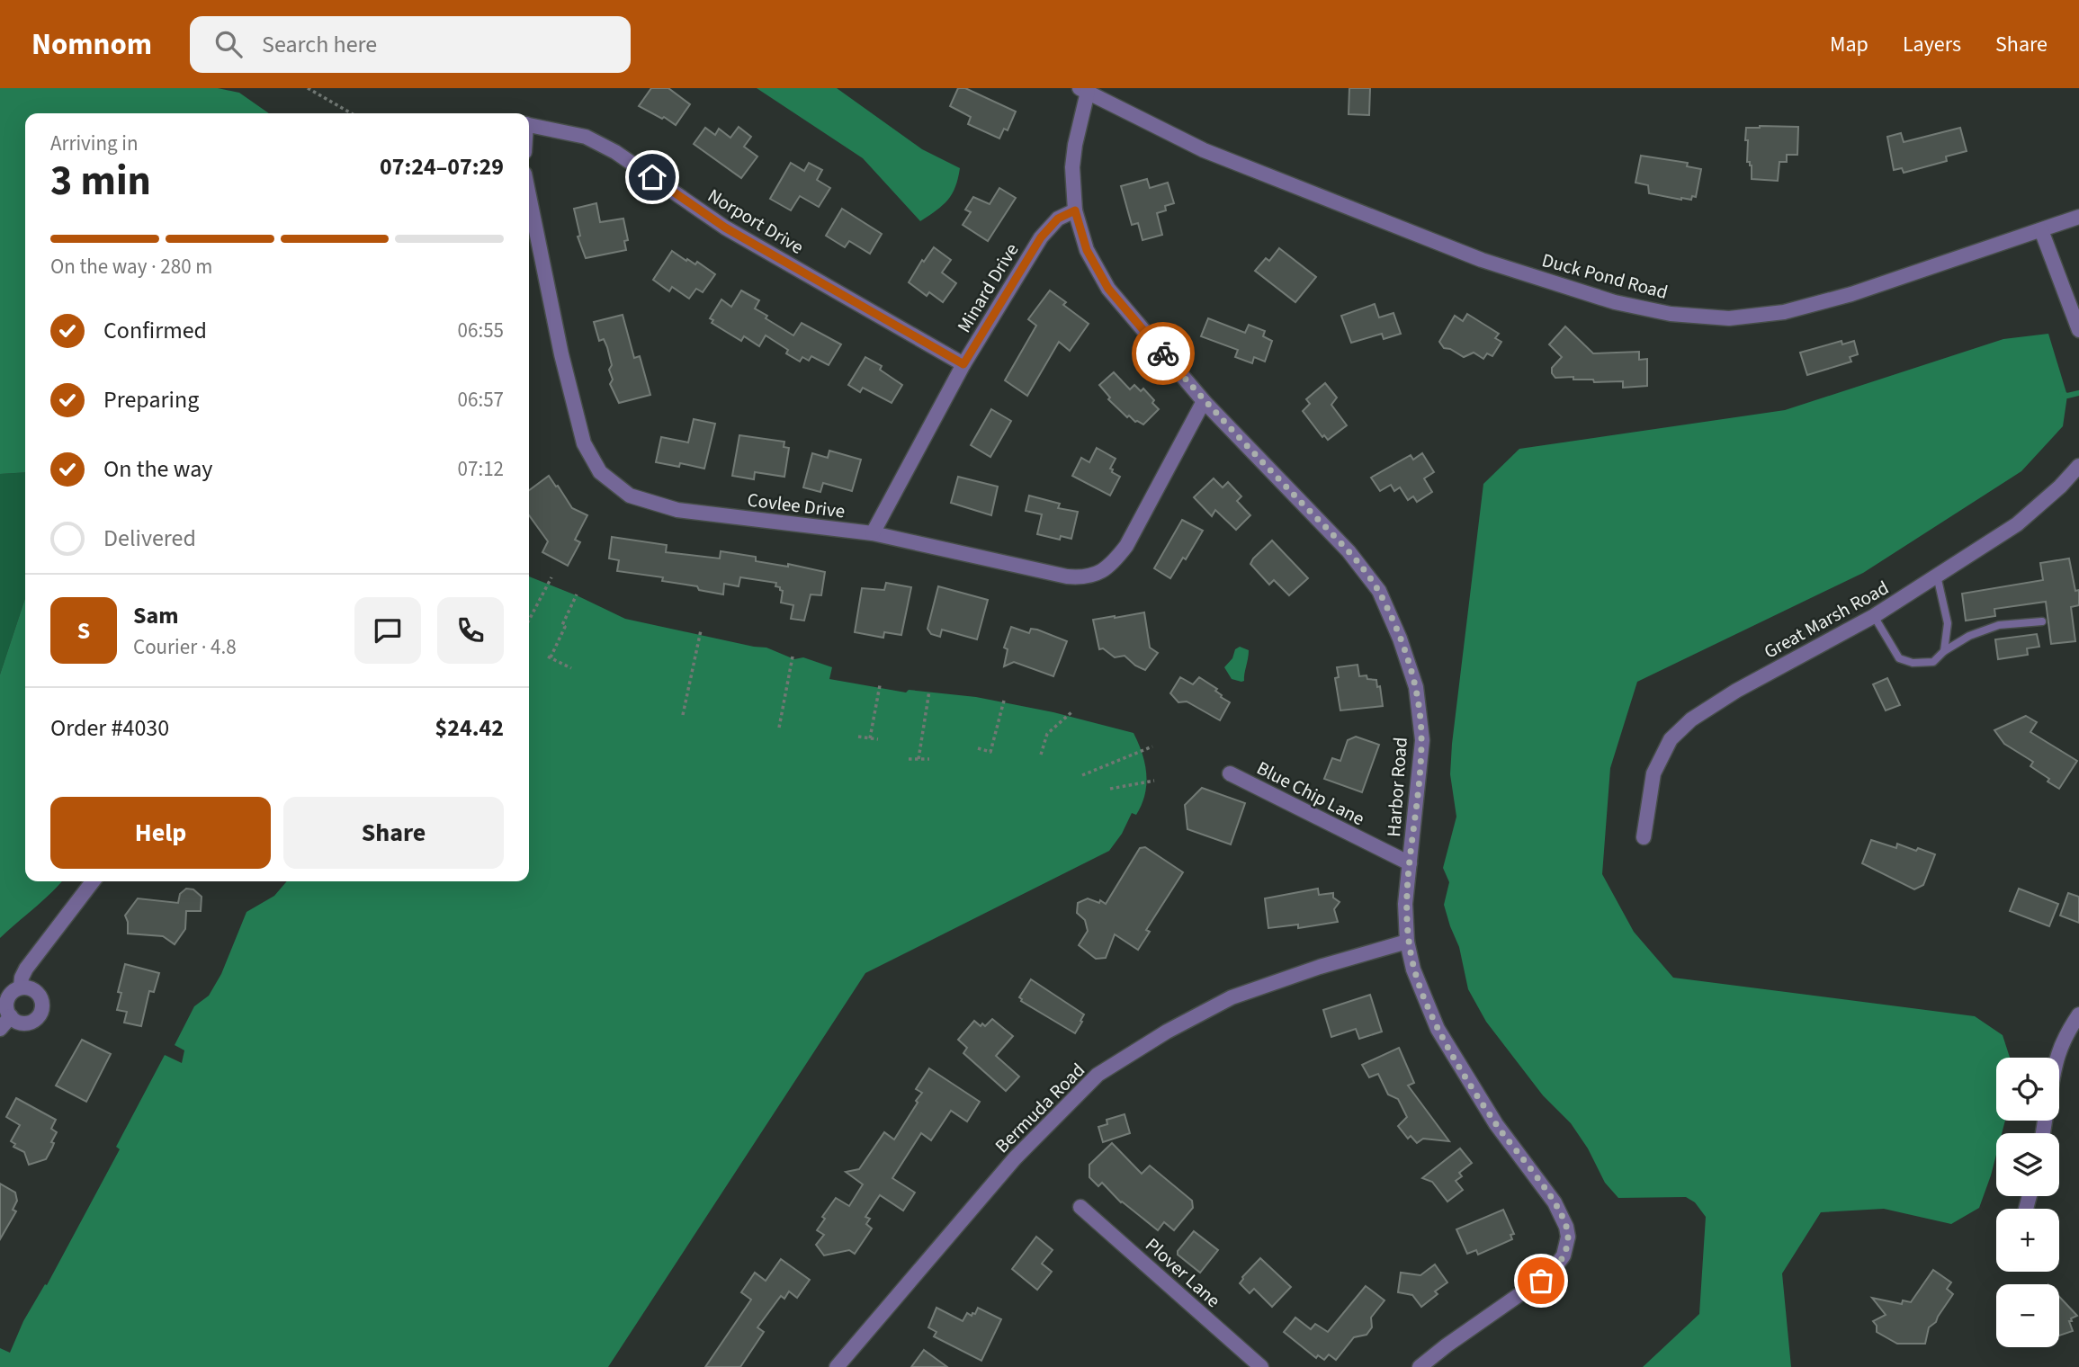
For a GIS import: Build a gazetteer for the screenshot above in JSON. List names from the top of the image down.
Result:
{
  "streets": {
    "street": [
      "Norport Drive",
      "Duck Pond Road",
      "Minard Drive",
      "Covlee Drive",
      "Great Marsh Road",
      "Harbor Road",
      "Blue Chip Lane",
      "Bermuda Road",
      "Plover Lane"
    ]
  },
  "crossings": [
    ["Norport Drive", "Minard Drive"],
    ["Minard Drive", "Covlee Drive"],
    ["Minard Drive", "Harbor Road"],
    ["Covlee Drive", "Harbor Road"],
    ["Harbor Road", "Blue Chip Lane"],
    ["Harbor Road", "Bermuda Road"]
  ],
  "page": {
    "header": "Nomnom",
    "search": "Search here",
    "nav": ["Map", "Layers", "Share"],
    "heading": ["3 min", "Arriving in", "07:24–07:29"],
    "panel": [
      "Sam",
      "Courier · 4.8",
      "Order #4030",
      "$24.42"
    ],
    "bar": "On the way · 280 m",
    "list": [
      ["Confirmed", "06:55"],
      ["Preparing", "06:57"],
      ["On the way", "07:12"],
      "Delivered"
    ],
    "round": "S",
    "buttons": ["Help", "Share"],
    "map_buttons": ["+", "−"]
  }
}
